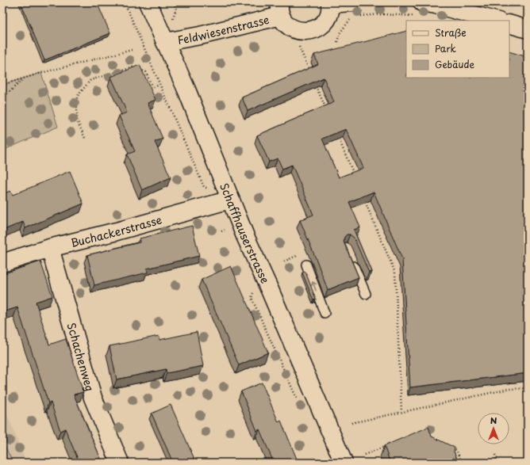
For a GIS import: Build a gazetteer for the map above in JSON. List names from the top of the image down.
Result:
{
  "streets": {
    "street": [
      "Feldwiesenstrasse",
      "Buchackerstrasse",
      "Schaffhauserstrasse",
      "Schachenweg"
    ]
  },
  "crossings": [
    ["Feldwiesenstrasse", "Schaffhauserstrasse"],
    ["Buchackerstrasse", "Schaffhauserstrasse"],
    ["Buchackerstrasse", "Schachenweg"]
  ],
  "legend": ["Straße", "Park", "Gebäude"],
  "north": "top"
}
